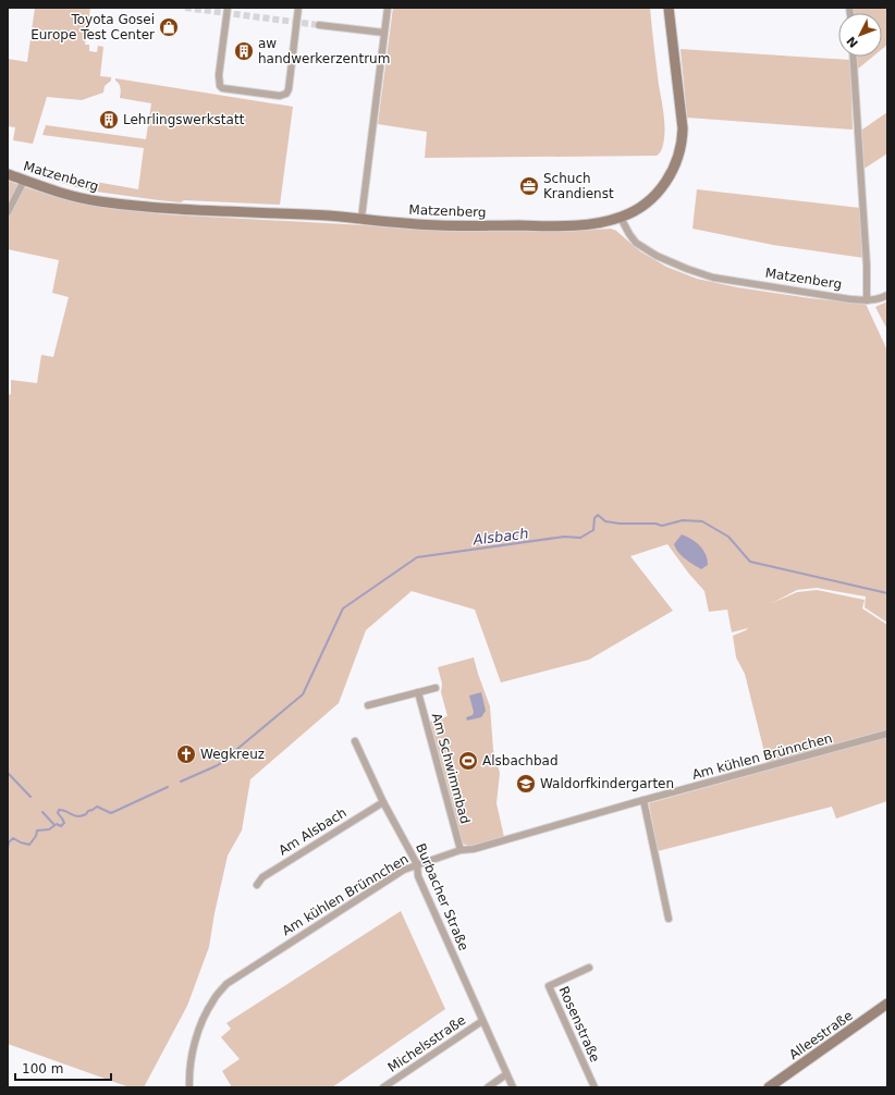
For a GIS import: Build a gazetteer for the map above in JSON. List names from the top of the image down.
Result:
{
  "streets": {
    "street": [
      "Matzenberg",
      "Am kühlen Brünnchen",
      "Am Schwimmbad",
      "Am Alsbach",
      "Burbacher Straße",
      "Rosenstraße",
      "Alleestraße",
      "Michelsstraße"
    ]
  },
  "crossings": [
    ["Am kühlen Brünnchen", "Am Schwimmbad"],
    ["Am kühlen Brünnchen", "Burbacher Straße"],
    ["Am Alsbach", "Burbacher Straße"],
    ["Burbacher Straße", "Michelsstraße"]
  ],
  "water": ["Alsbach"],
  "places": {
    "shop": ["Toyota Gosei Europe Test Center"],
    "building": ["aw handwerkerzentrum", "Lehrlingswerkstatt"],
    "office": ["Schuch Krandienst"],
    "church": ["Wegkreuz"],
    "sports": ["Alsbachbad"],
    "school or university": ["Waldorfkindergarten"]
  },
  "scale_bar": "100 m",
  "north": "bottom left"
}
